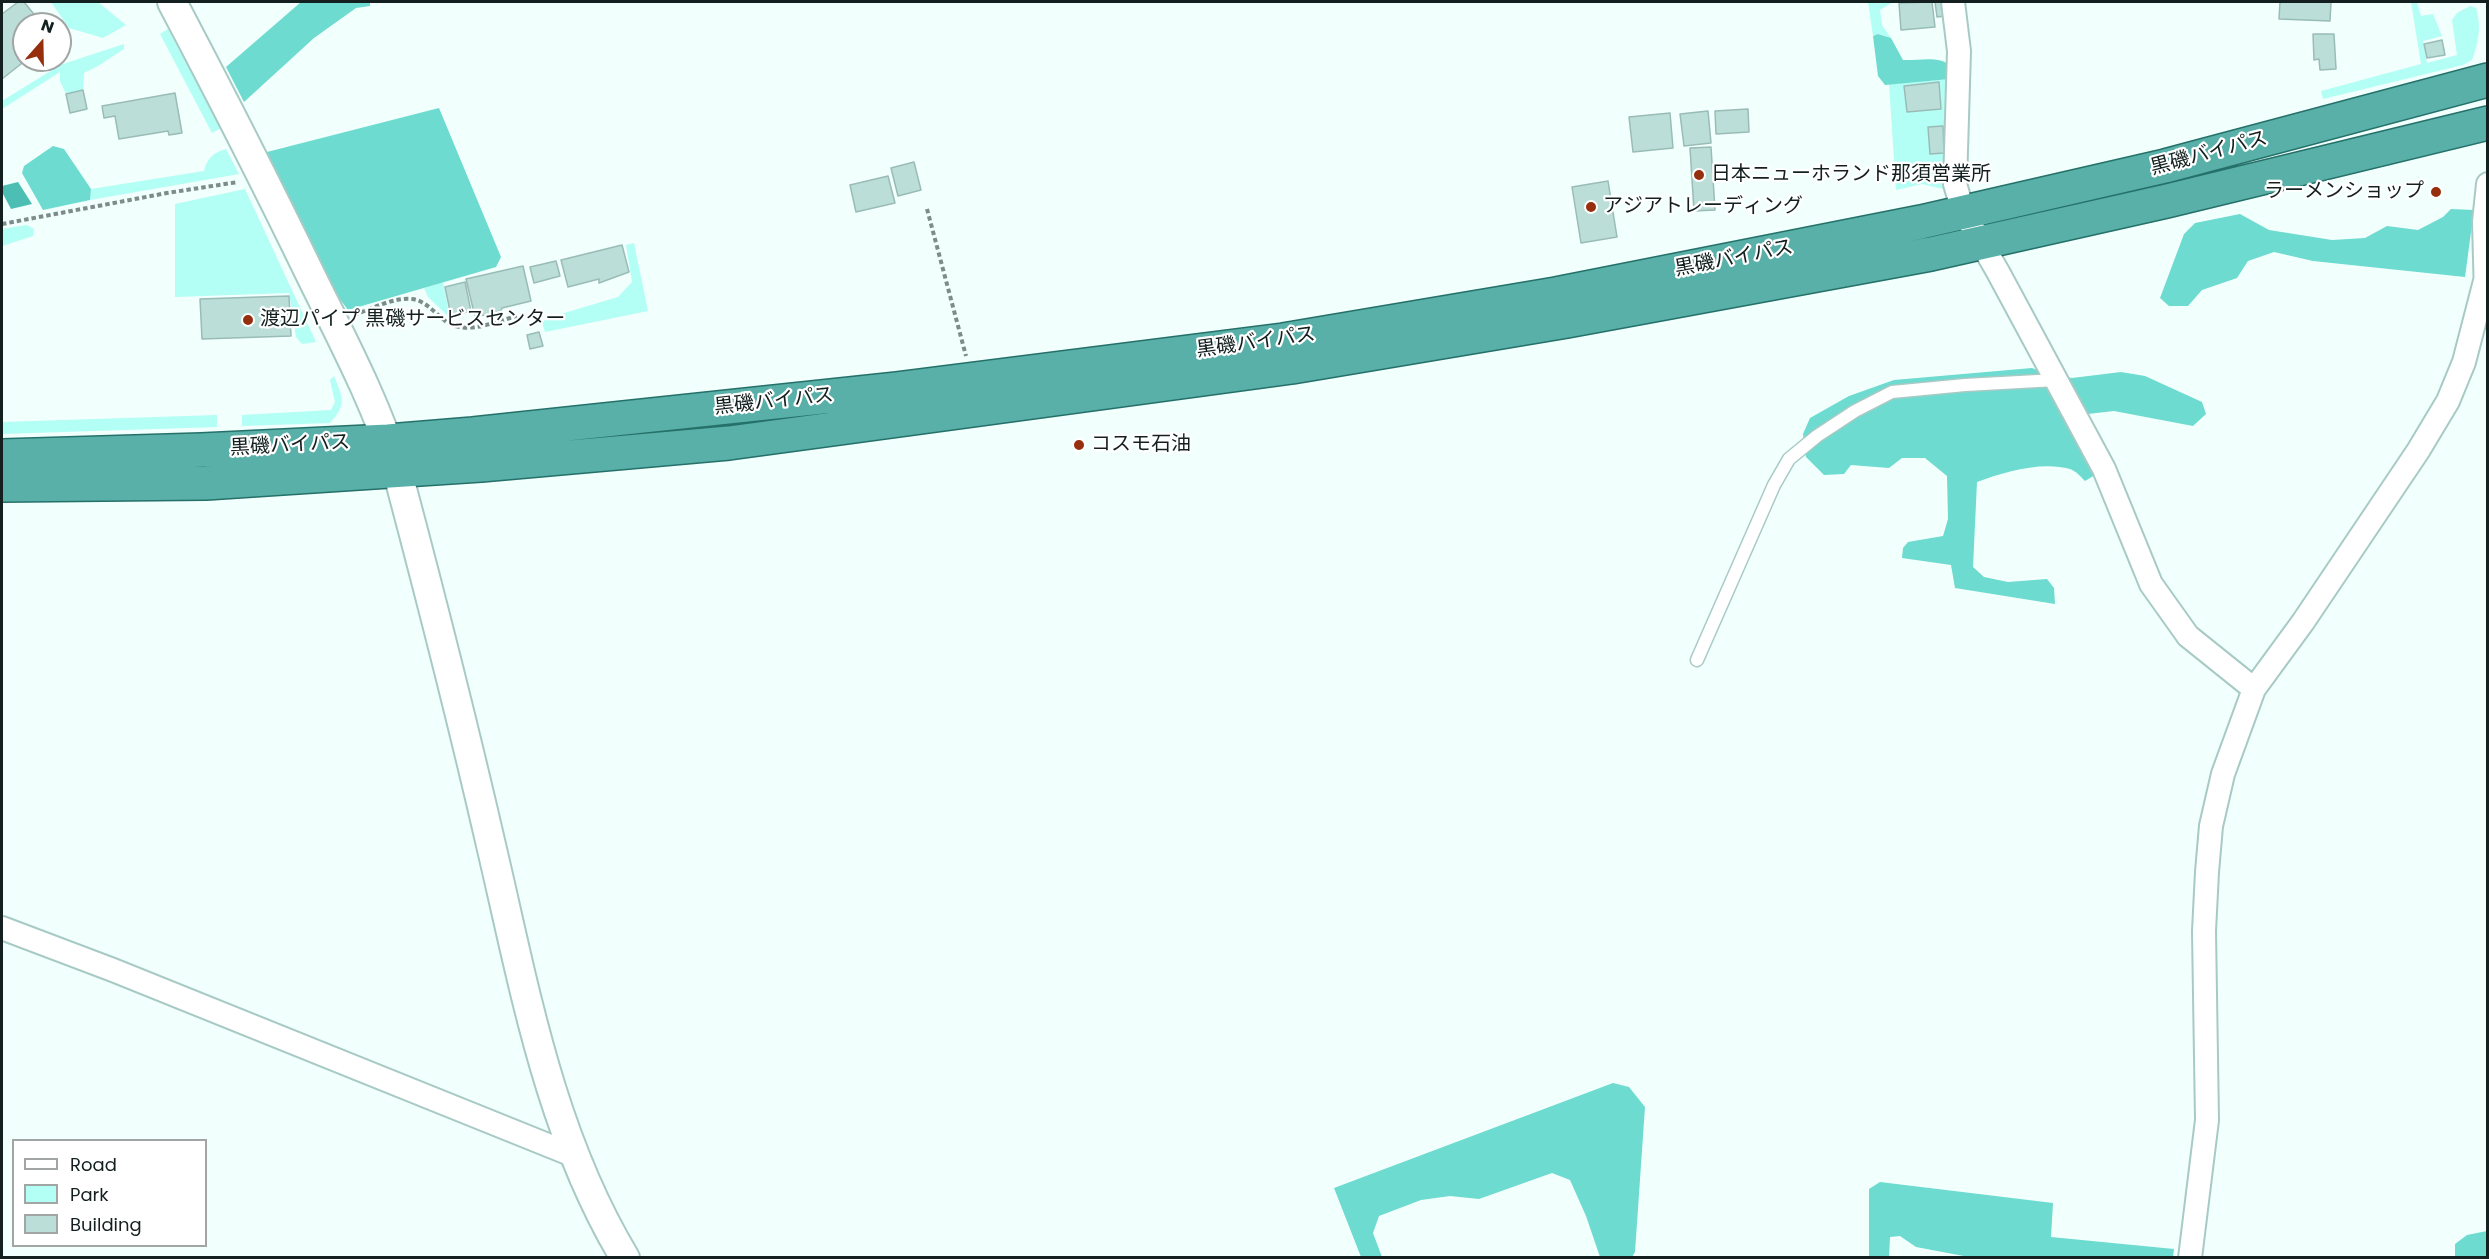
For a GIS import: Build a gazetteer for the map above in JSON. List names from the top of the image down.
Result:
{
  "streets": {
    "highway": ["黒磯バイパス"]
  },
  "places": [
    "日本ニューホランド那須営業所",
    "ラーメンショップ",
    "アジアトレーディング",
    "渡辺パイプ 黒磯サービスセンター",
    "コスモ石油"
  ],
  "legend": ["Road", "Park", "Building"],
  "north": "top"
}
